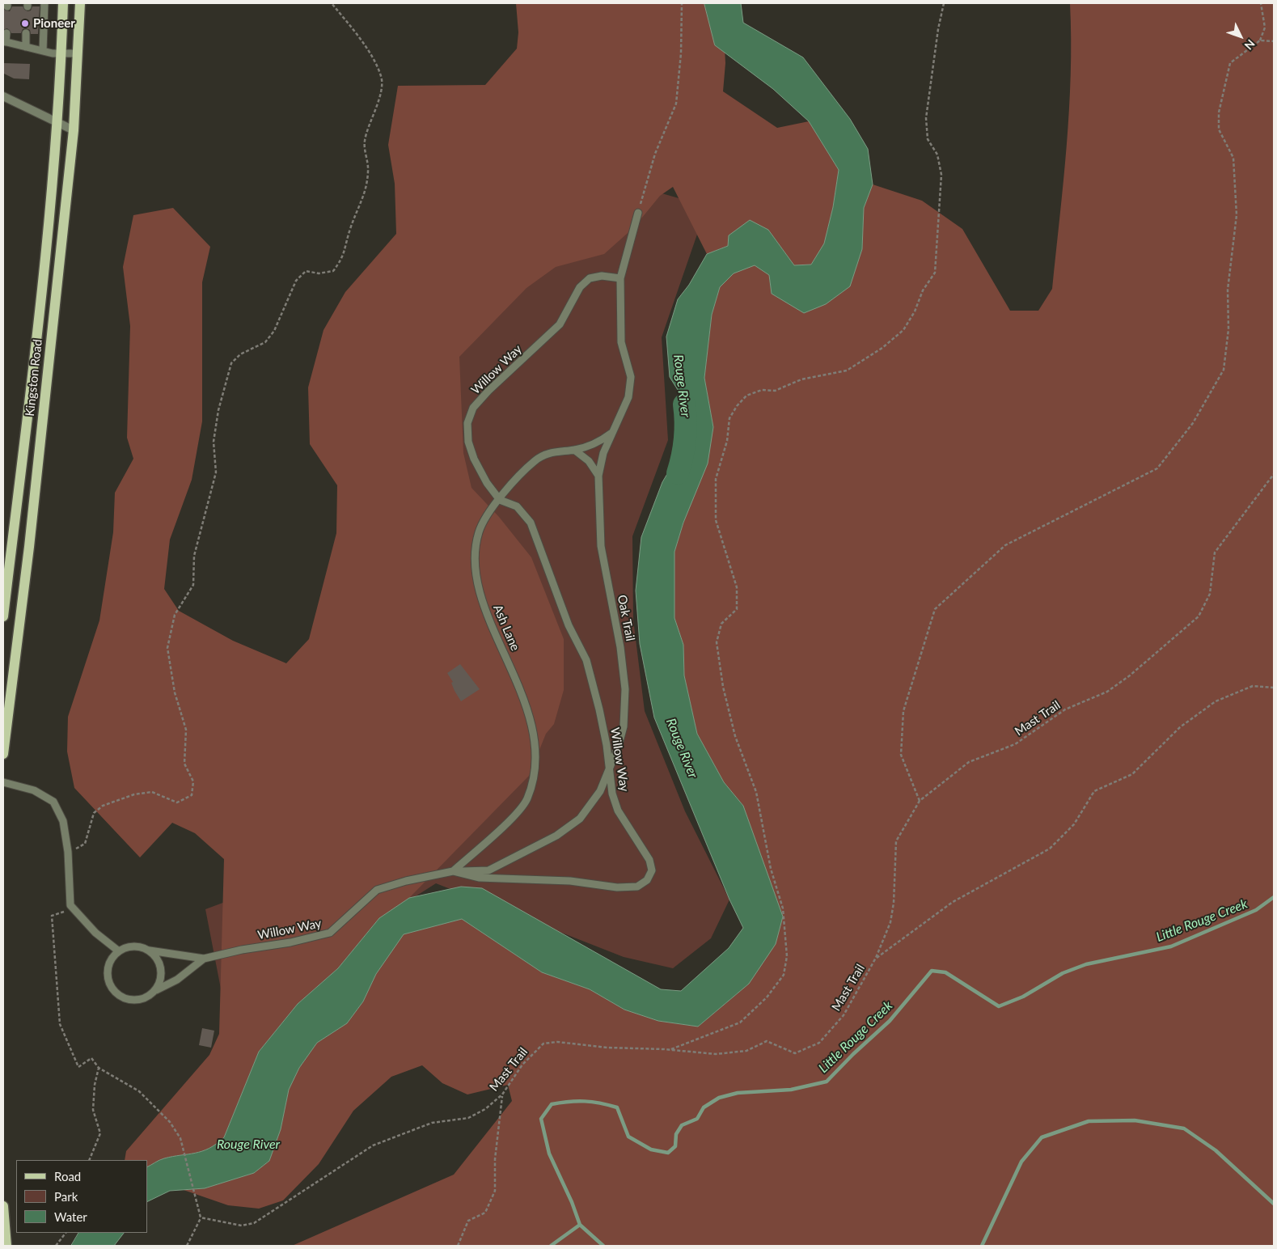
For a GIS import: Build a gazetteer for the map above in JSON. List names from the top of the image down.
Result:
{
  "streets": {
    "main road": ["Kingston Road"],
    "lane": ["Willow Way", "Oak Trail", "Ash Lane"],
    "path": ["Mast Trail"]
  },
  "crossings": [
    ["Willow Way", "Oak Trail"],
    ["Willow Way", "Ash Lane"],
    ["Oak Trail", "Ash Lane"]
  ],
  "water": ["Rouge River", "Little Rouge Creek"],
  "places": ["Pioneer"],
  "legend": ["Road", "Park", "Water"],
  "north": "bottom right"
}
